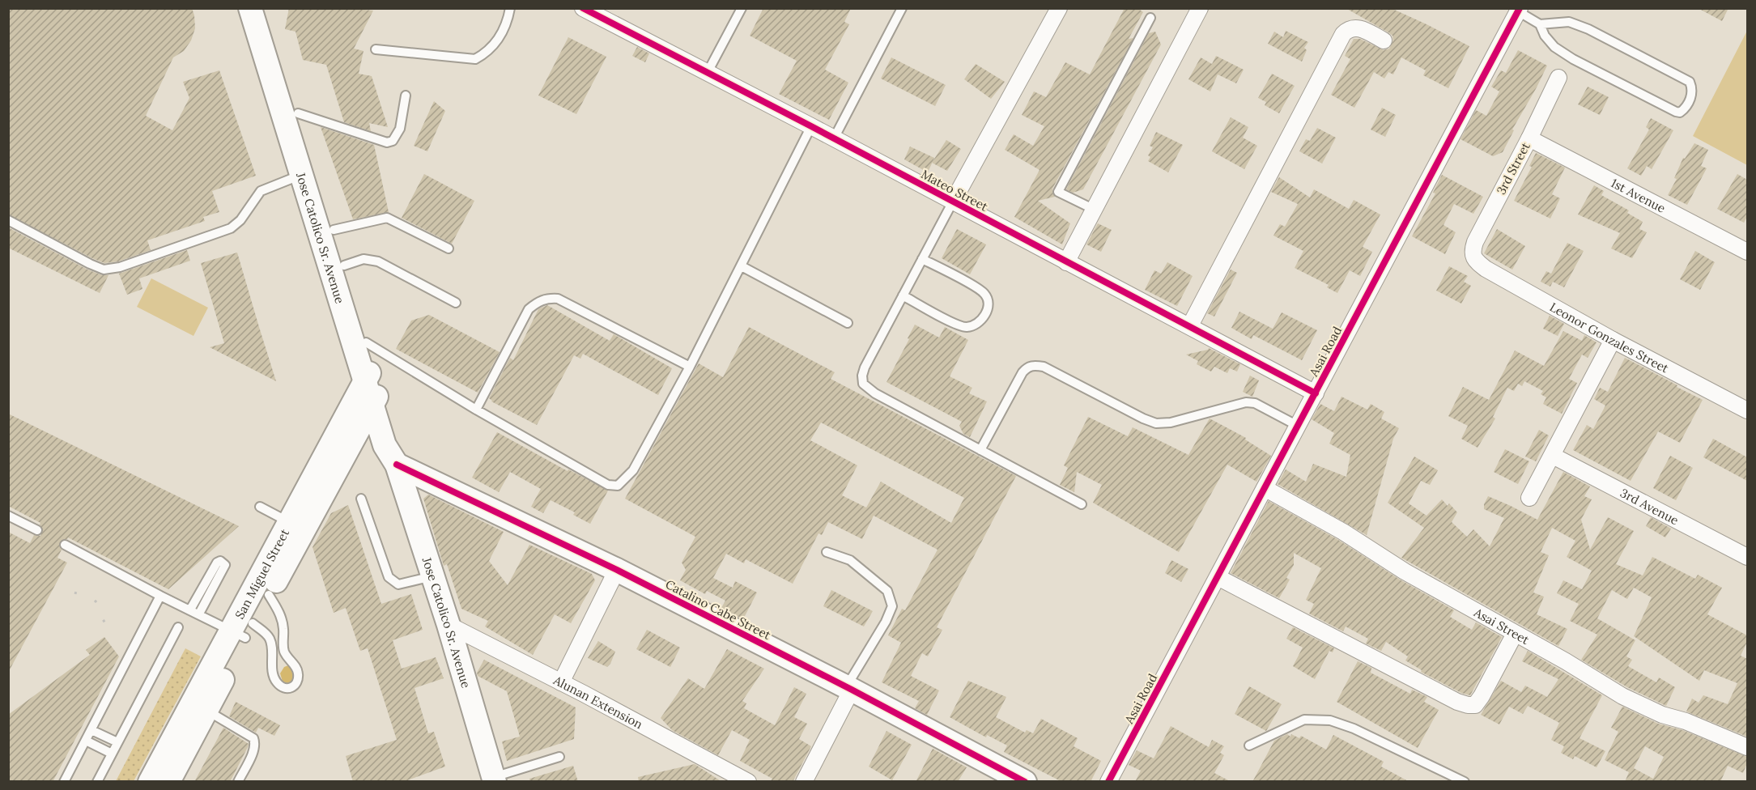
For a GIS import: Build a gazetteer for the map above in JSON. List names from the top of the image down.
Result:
{
  "streets": {
    "street": [
      "3rd Street",
      "Mateo Street",
      "1st Avenue",
      "Jose Catolico Sr. Avenue",
      "Leonor Gonzales Street",
      "Asai Road",
      "3rd Avenue",
      "San Miguel Street",
      "Catalino Cabe Street",
      "Asai Street",
      "Alunan Extension"
    ]
  },
  "crossings": [
    ["3rd Street", "1st Avenue"],
    ["3rd Street", "Leonor Gonzales Street"],
    ["Mateo Street", "Asai Road"],
    ["Jose Catolico Sr. Avenue", "San Miguel Street"],
    ["Jose Catolico Sr. Avenue", "Catalino Cabe Street"],
    ["Jose Catolico Sr. Avenue", "Alunan Extension"],
    ["Asai Road", "Asai Street"]
  ]
}
